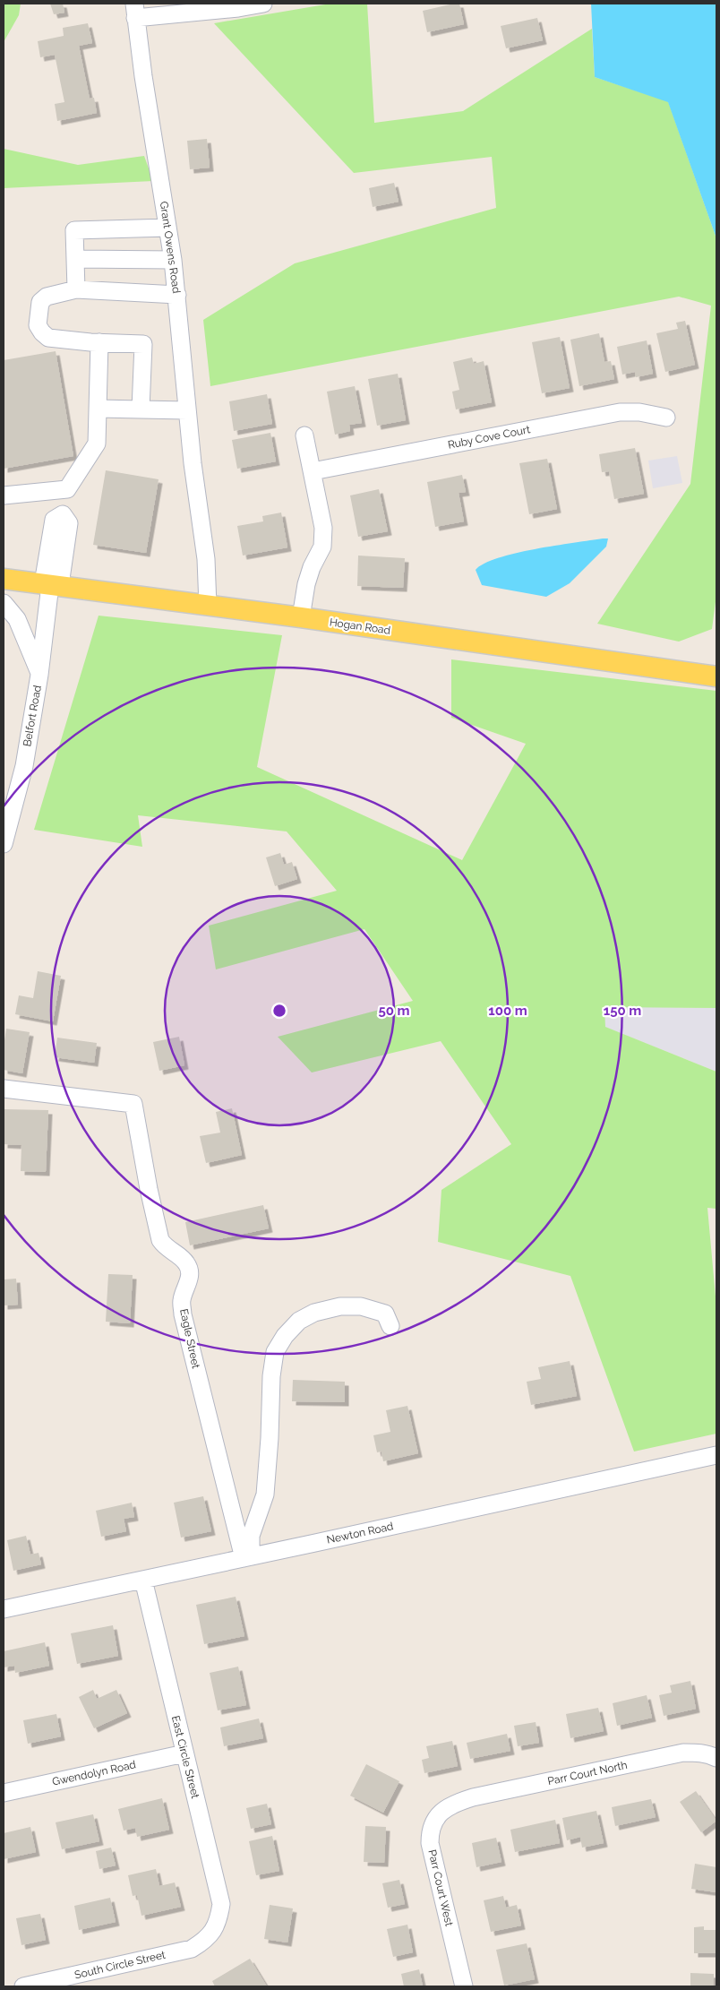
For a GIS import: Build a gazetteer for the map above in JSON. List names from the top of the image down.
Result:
{
  "streets": {
    "main road": ["Hogan Road"],
    "street": [
      "Grant Owens Road",
      "Ruby Cove Court",
      "Belfort Road",
      "Eagle Street",
      "Newton Road",
      "East Circle Street",
      "Gwendolyn Road",
      "Parr Court North",
      "Parr Court West",
      "South Circle Street"
    ]
  },
  "crossings": [
    ["Grant Owens Road", "Hogan Road"],
    ["Hogan Road", "Belfort Road"],
    ["Eagle Street", "Newton Road"],
    ["Newton Road", "East Circle Street"],
    ["East Circle Street", "Gwendolyn Road"],
    ["East Circle Street", "South Circle Street"],
    ["Parr Court North", "Parr Court West"]
  ],
  "rings": ["50 m", "100 m", "150 m"]
}
